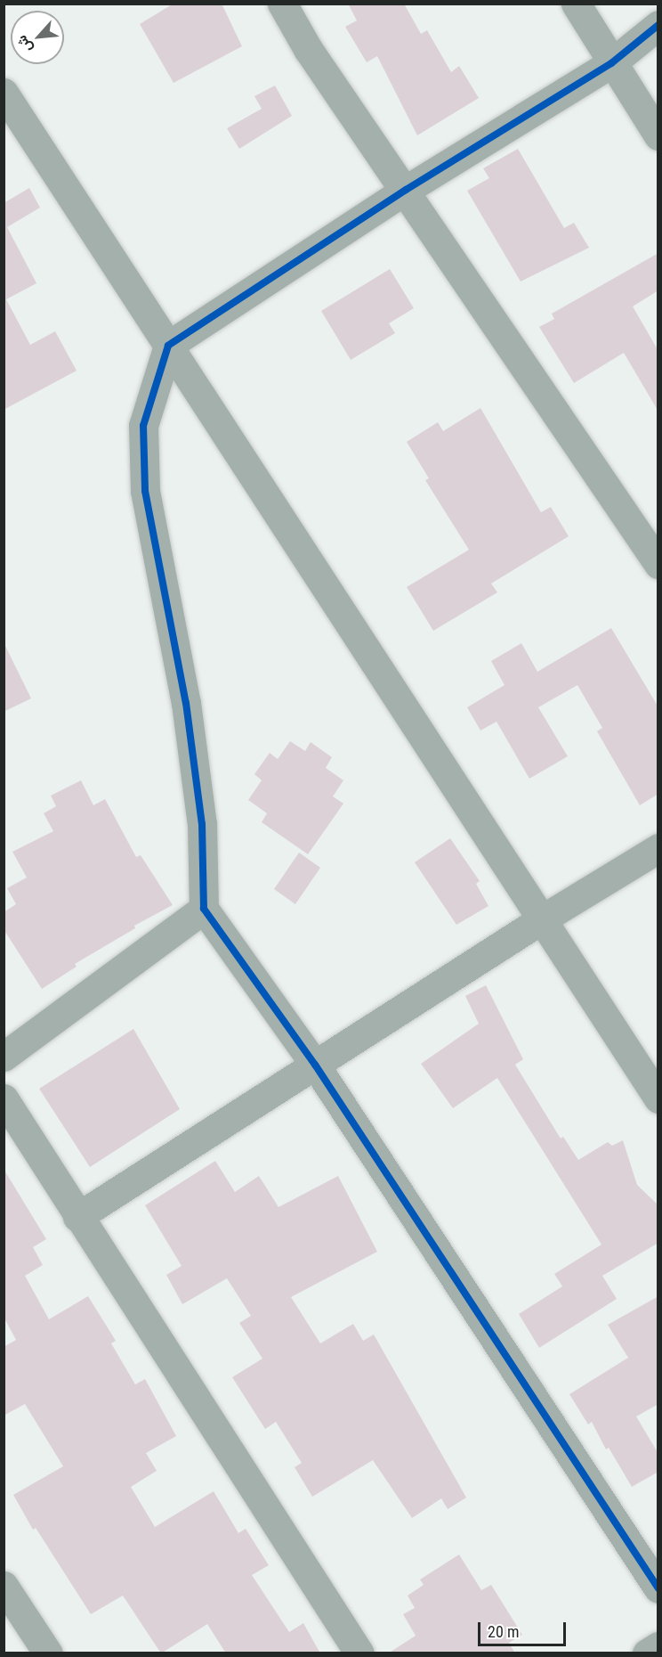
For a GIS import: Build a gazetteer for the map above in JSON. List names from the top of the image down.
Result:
{
  "scale_bar": "20 m",
  "north": "bottom left"
}
